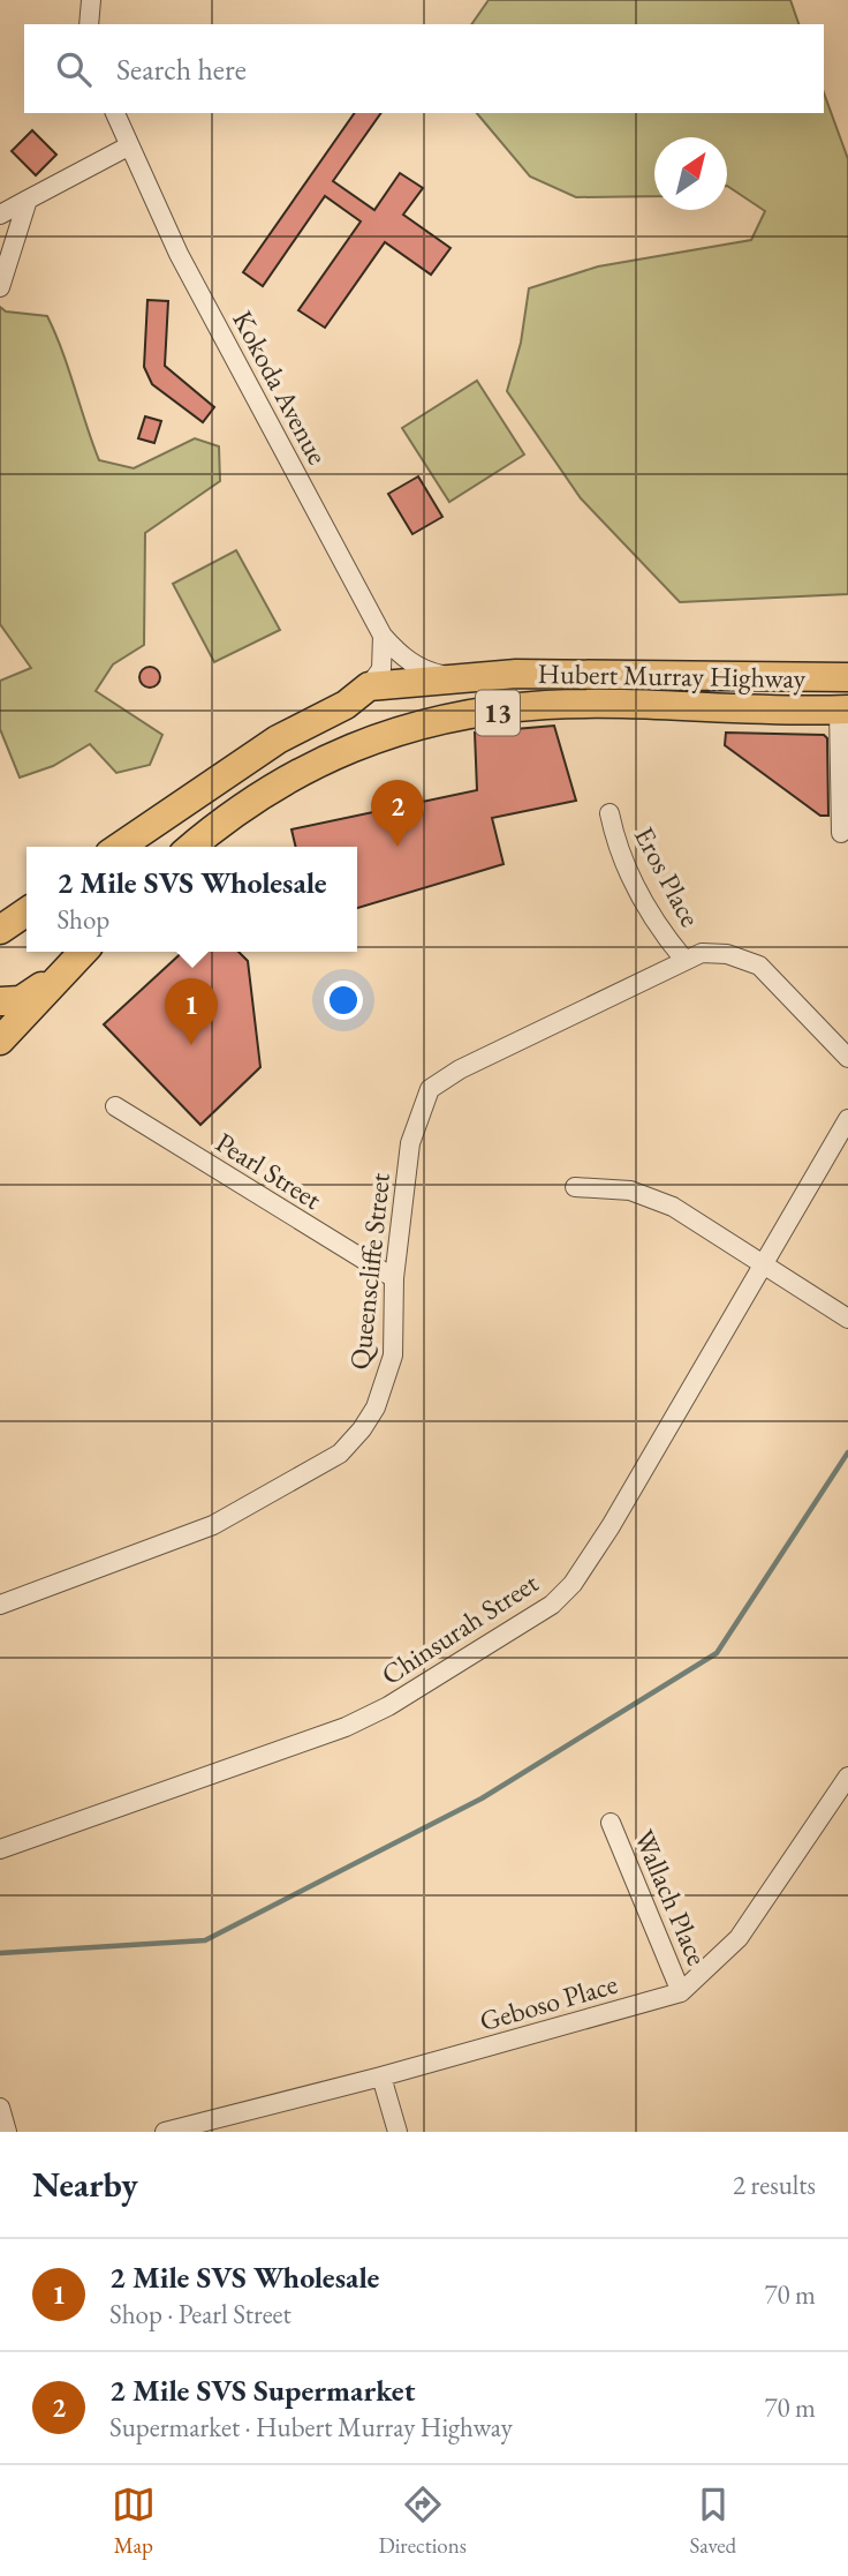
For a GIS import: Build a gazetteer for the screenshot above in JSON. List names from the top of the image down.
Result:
{
  "streets": {
    "highway": ["Hubert Murray Highway", "13"],
    "street": [
      "Kokoda Avenue",
      "Eros Place",
      "Pearl Street",
      "Queenscliffe Street",
      "Chinsurah Street",
      "Wallach Place",
      "Geboso Place"
    ]
  },
  "crossings": [
    ["Kokoda Avenue", "Hubert Murray Highway"],
    ["Eros Place", "Queenscliffe Street"],
    ["Pearl Street", "Queenscliffe Street"],
    ["Wallach Place", "Geboso Place"]
  ],
  "north": "top right",
  "page": {
    "search": "Search here",
    "pins": ["2", "1"],
    "popup": ["2 Mile SVS Wholesale", "Shop"],
    "heading": ["Nearby", "2 results"],
    "list": [
      {
        "mark": "1",
        "name": "2 Mile SVS Wholesale",
        "note": "Shop · Pearl Street",
        "value": "70 m"
      },
      {
        "mark": "2",
        "name": "2 Mile SVS Supermarket",
        "note": "Supermarket · Hubert Murray Highway",
        "value": "70 m"
      }
    ],
    "nav": ["Map", "Directions", "Saved"]
  }
}
